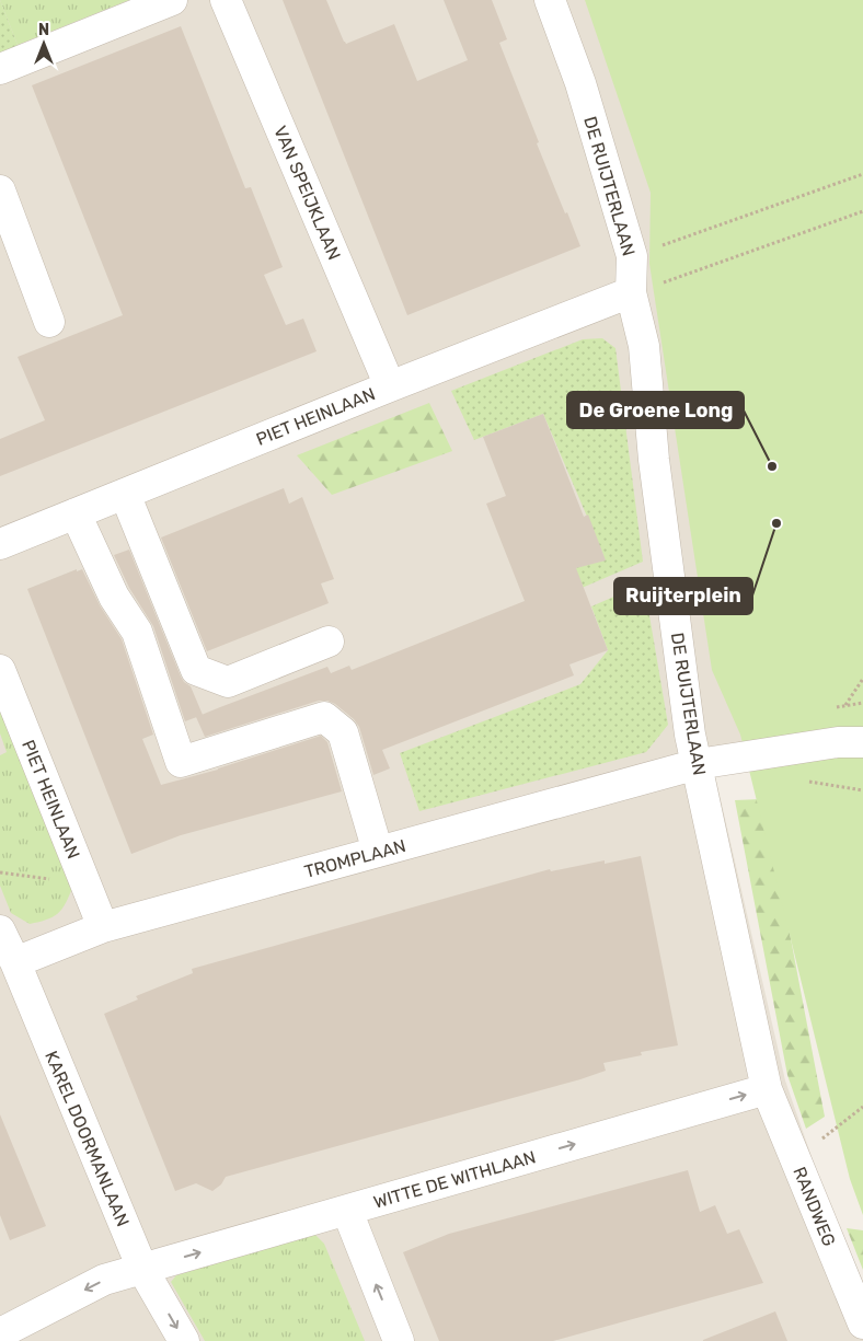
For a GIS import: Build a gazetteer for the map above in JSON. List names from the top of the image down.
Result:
{
  "streets": {
    "street": [
      "DE RUIJTERLAAN",
      "VAN SPEIJKLAAN",
      "PIET HEINLAAN",
      "TROMPLAAN",
      "KAREL DOORMANLAAN",
      "WITTE DE WITHLAAN",
      "RANDWEG"
    ]
  },
  "crossings": [
    ["DE RUIJTERLAAN", "PIET HEINLAAN"],
    ["DE RUIJTERLAAN", "TROMPLAAN"],
    ["DE RUIJTERLAAN", "WITTE DE WITHLAAN"],
    ["DE RUIJTERLAAN", "RANDWEG"],
    ["VAN SPEIJKLAAN", "PIET HEINLAAN"],
    ["PIET HEINLAAN", "TROMPLAAN"],
    ["TROMPLAAN", "KAREL DOORMANLAAN"],
    ["KAREL DOORMANLAAN", "WITTE DE WITHLAAN"],
    ["WITTE DE WITHLAAN", "RANDWEG"]
  ],
  "places": ["De Groene Long", "Ruijterplein"],
  "north": "top"
}
